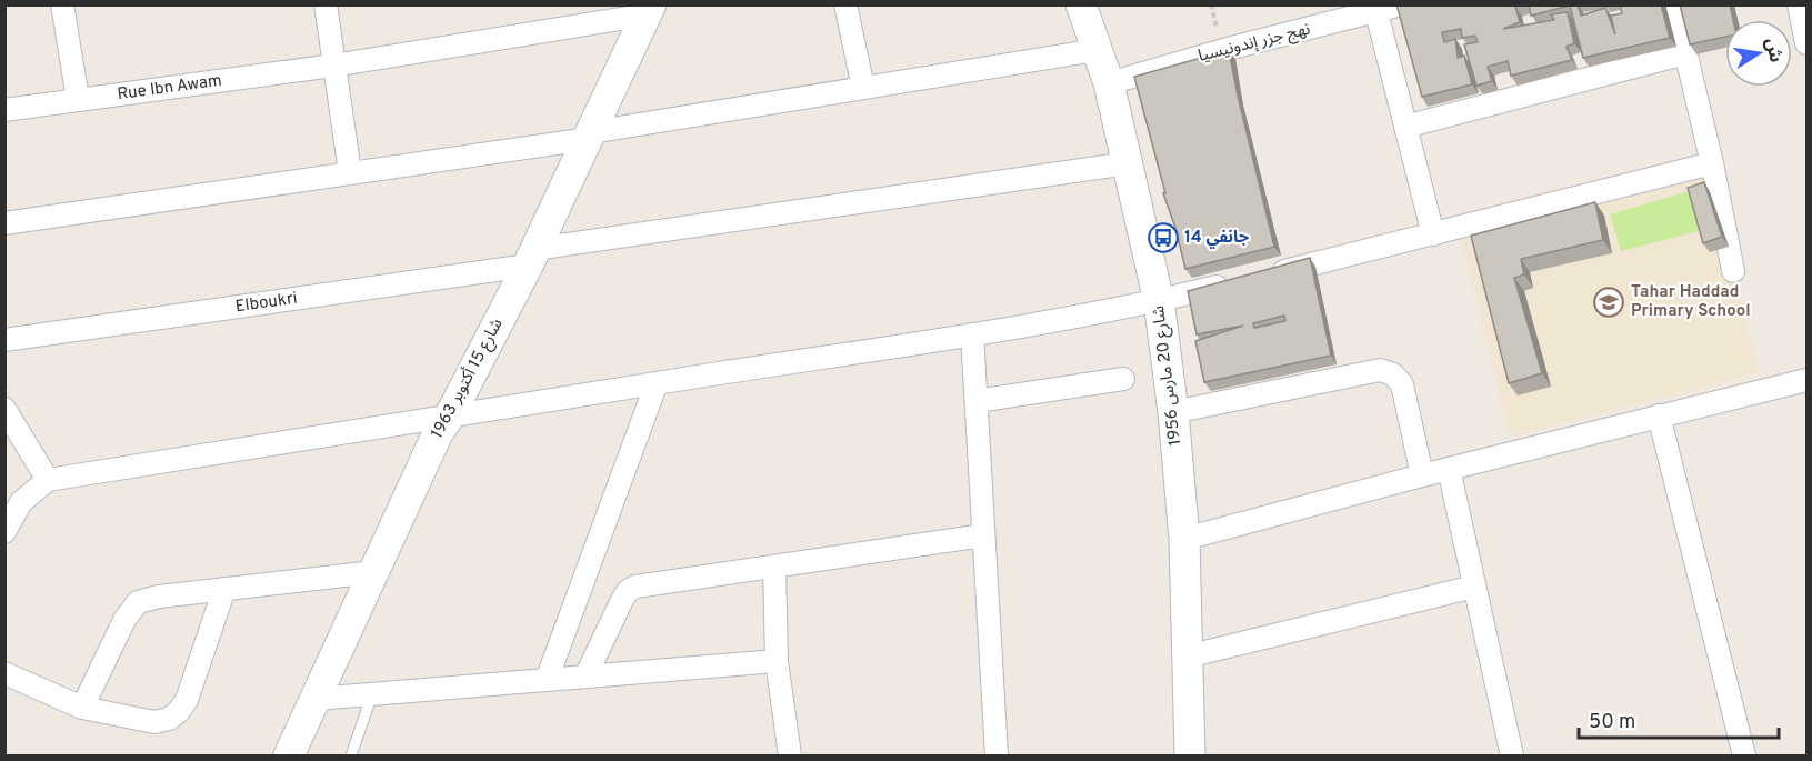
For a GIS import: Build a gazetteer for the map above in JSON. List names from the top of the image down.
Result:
{
  "streets": {
    "street": [
      "نهج جزر إندونيسيا",
      "Rue Ibn Awam",
      "Elboukri",
      "شارع 20 مارس 1956",
      "شارع 15 أكتوبر 1963"
    ]
  },
  "crossings": [
    ["نهج جزر إندونيسيا", "شارع 20 مارس 1956"],
    ["Rue Ibn Awam", "شارع 15 أكتوبر 1963"],
    ["Elboukri", "شارع 20 مارس 1956"],
    ["Elboukri", "شارع 15 أكتوبر 1963"]
  ],
  "places": {
    "bus stop": ["14 جانفي"],
    "school or university": ["Tahar Haddad Primary School"]
  },
  "scale_bar": "50 m",
  "north": "right"
}
